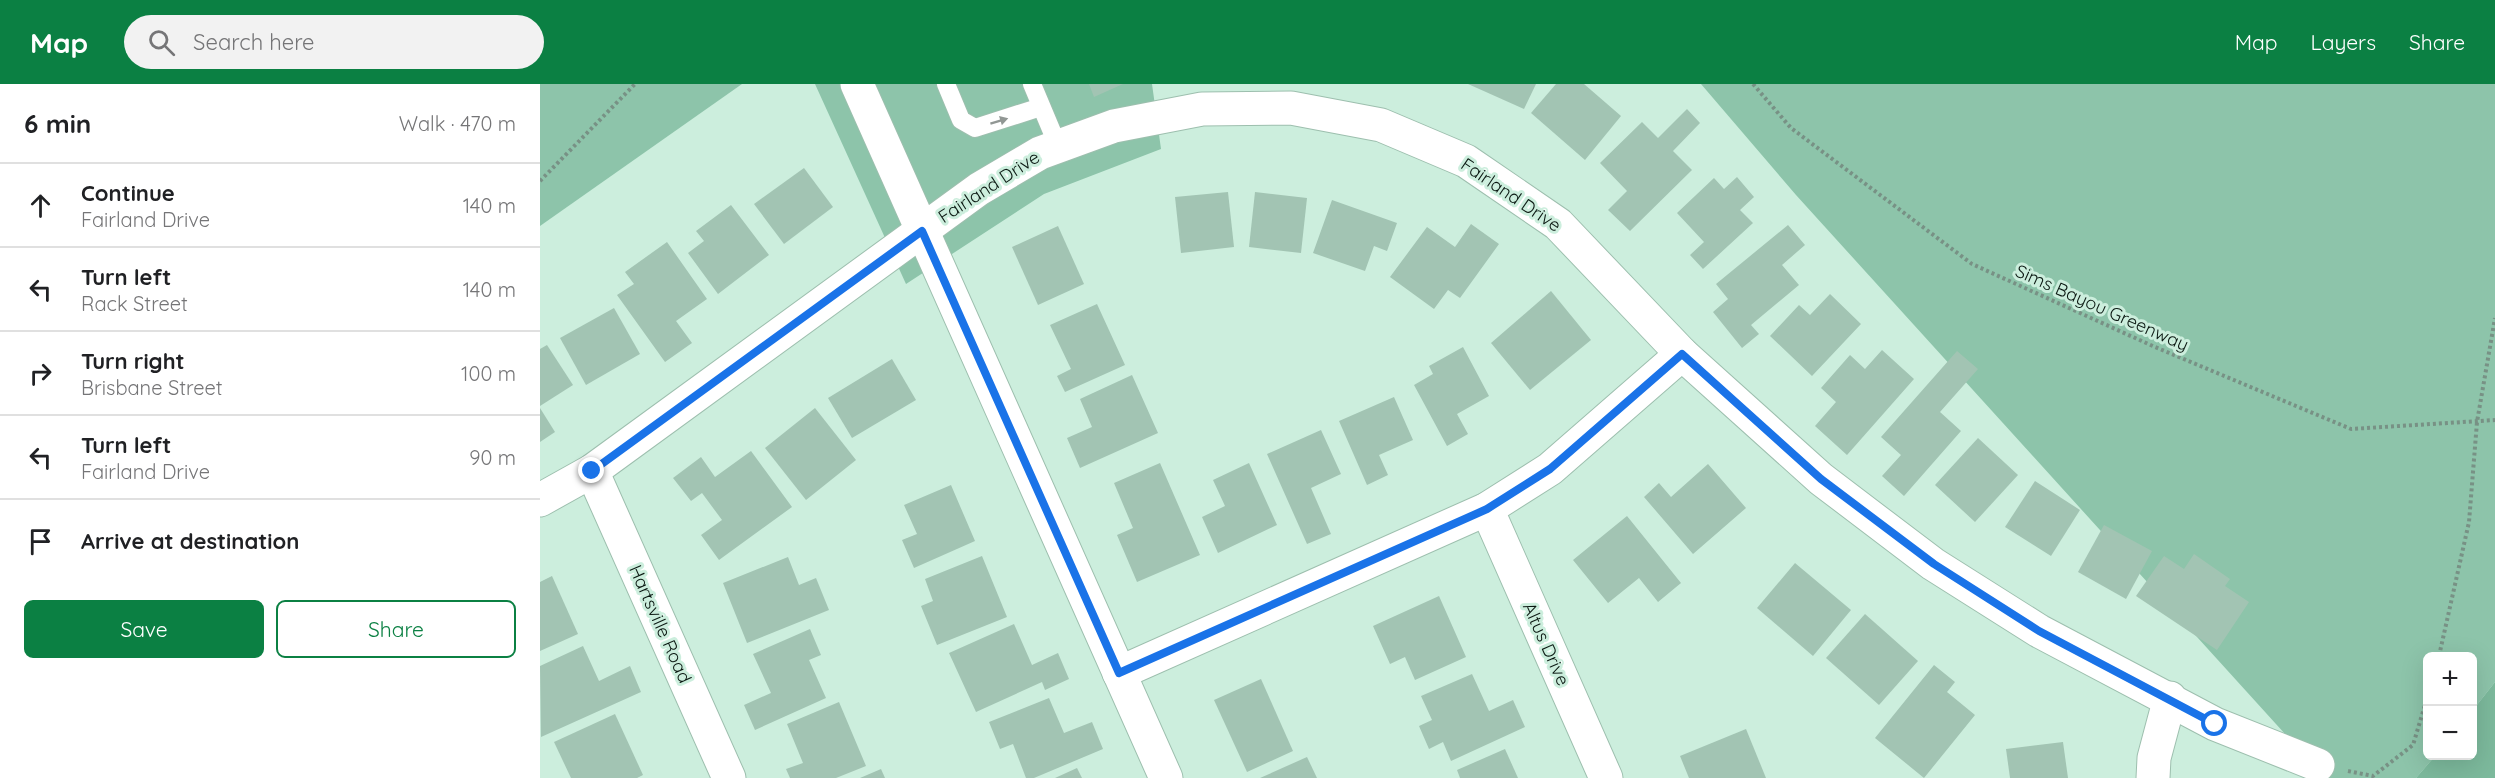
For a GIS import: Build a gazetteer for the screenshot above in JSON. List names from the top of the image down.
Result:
{
  "streets": {
    "street": ["Fairland Drive", "Hartsville Road", "Altus Drive"],
    "path": ["Sims Bayou Greenway"]
  },
  "crossings": [
    ["Fairland Drive", "Hartsville Road"]
  ],
  "page": {
    "header": "Map",
    "search": "Search here",
    "nav": ["Map", "Layers", "Share"],
    "heading": ["6 min", "Walk · 470 m"],
    "list": [
      ["Continue", "Fairland Drive", "140 m"],
      ["Turn left", "Rack Street", "140 m"],
      ["Turn right", "Brisbane Street", "100 m"],
      ["Turn left", "Fairland Drive", "90 m"],
      "Arrive at destination"
    ],
    "buttons": ["Save", "Share"],
    "map_buttons": ["+", "−"]
  }
}
